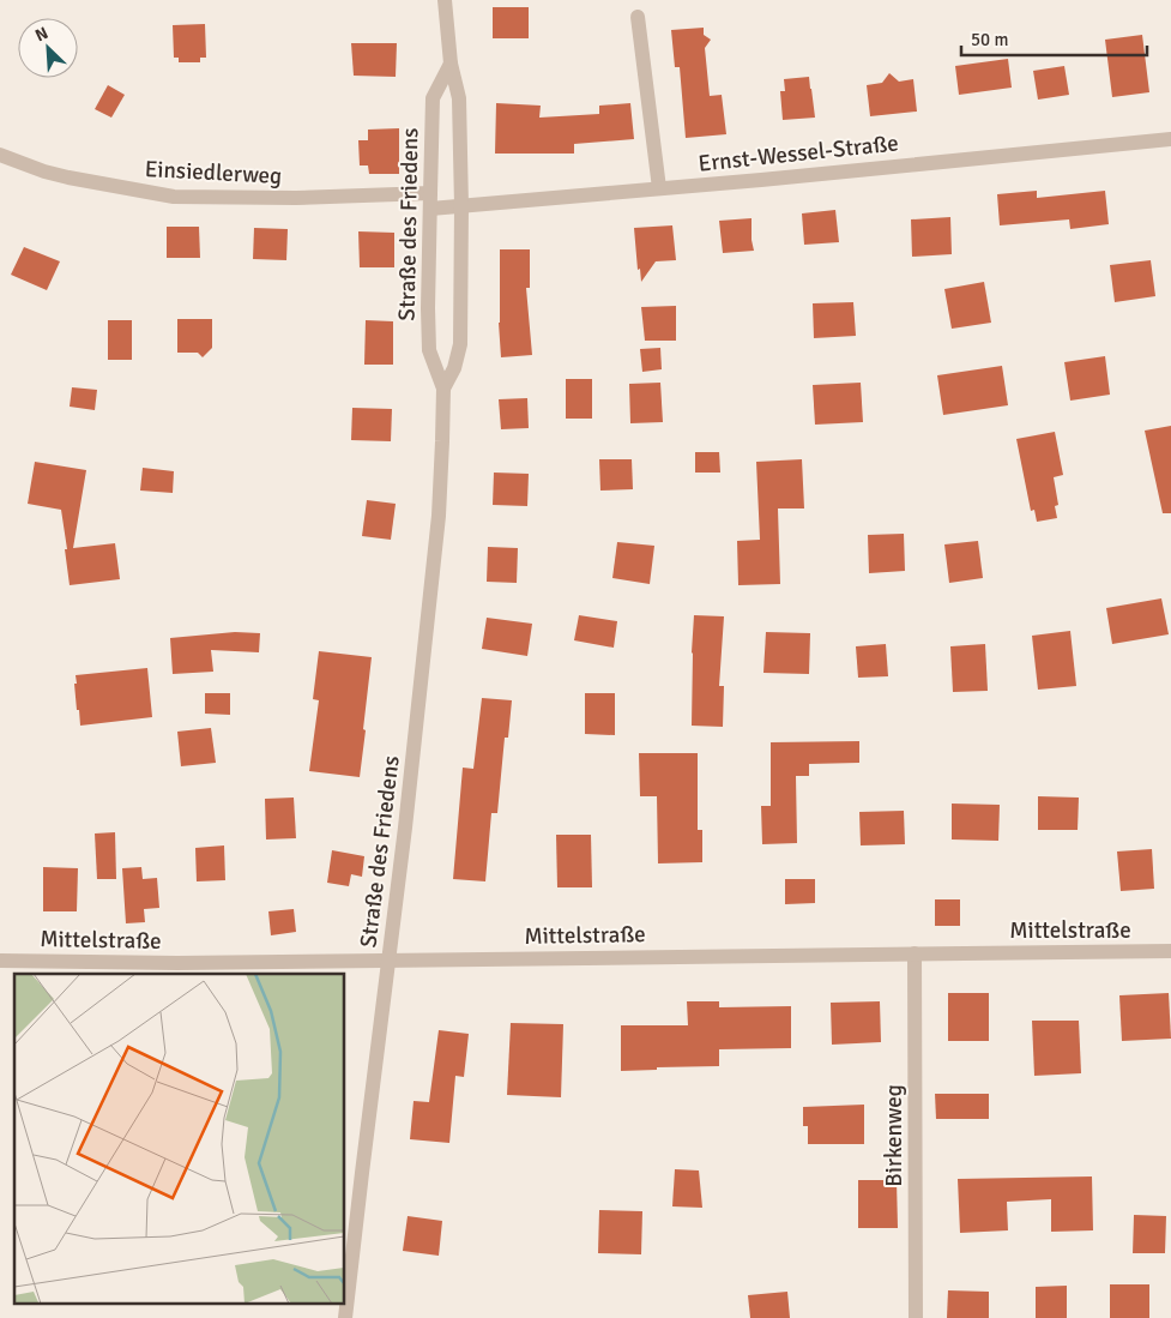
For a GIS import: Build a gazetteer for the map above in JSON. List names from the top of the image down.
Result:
{
  "streets": {
    "street": [
      "Ernst-Wessel-Straße",
      "Einsiedlerweg",
      "Straße des Friedens",
      "Mittelstraße",
      "Birkenweg"
    ]
  },
  "crossings": [
    ["Ernst-Wessel-Straße", "Einsiedlerweg"],
    ["Ernst-Wessel-Straße", "Straße des Friedens"],
    ["Einsiedlerweg", "Straße des Friedens"],
    ["Straße des Friedens", "Mittelstraße"],
    ["Mittelstraße", "Birkenweg"]
  ],
  "scale_bar": "50 m",
  "north": "top left"
}
